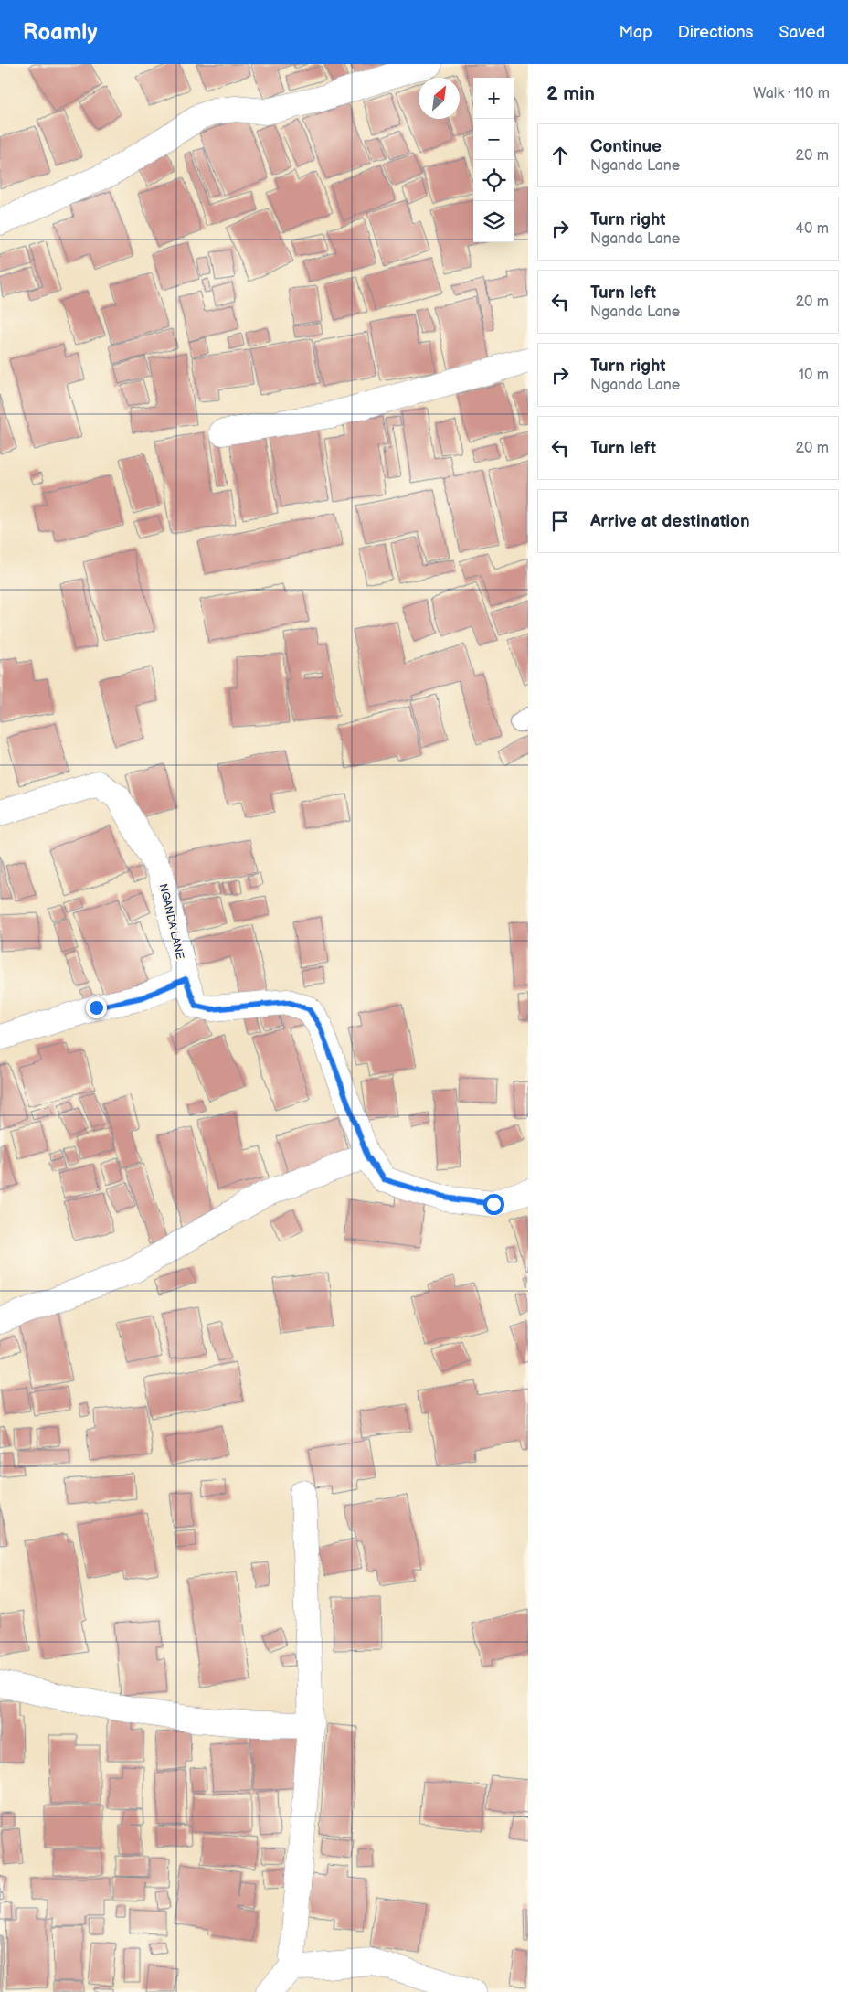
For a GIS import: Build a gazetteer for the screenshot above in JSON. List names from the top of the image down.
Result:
{
  "streets": {
    "street": ["NGANDA LANE"]
  },
  "north": "top right",
  "page": {
    "header": "Roamly",
    "nav": ["Map", "Directions", "Saved"],
    "heading": ["2 min", "Walk · 110 m"],
    "map_buttons": ["+", "−"],
    "list": [
      ["Continue", "Nganda Lane", "20 m"],
      ["Turn right", "Nganda Lane", "40 m"],
      ["Turn left", "Nganda Lane", "20 m"],
      ["Turn right", "Nganda Lane", "10 m"],
      ["Turn left", "20 m"],
      "Arrive at destination"
    ]
  }
}
